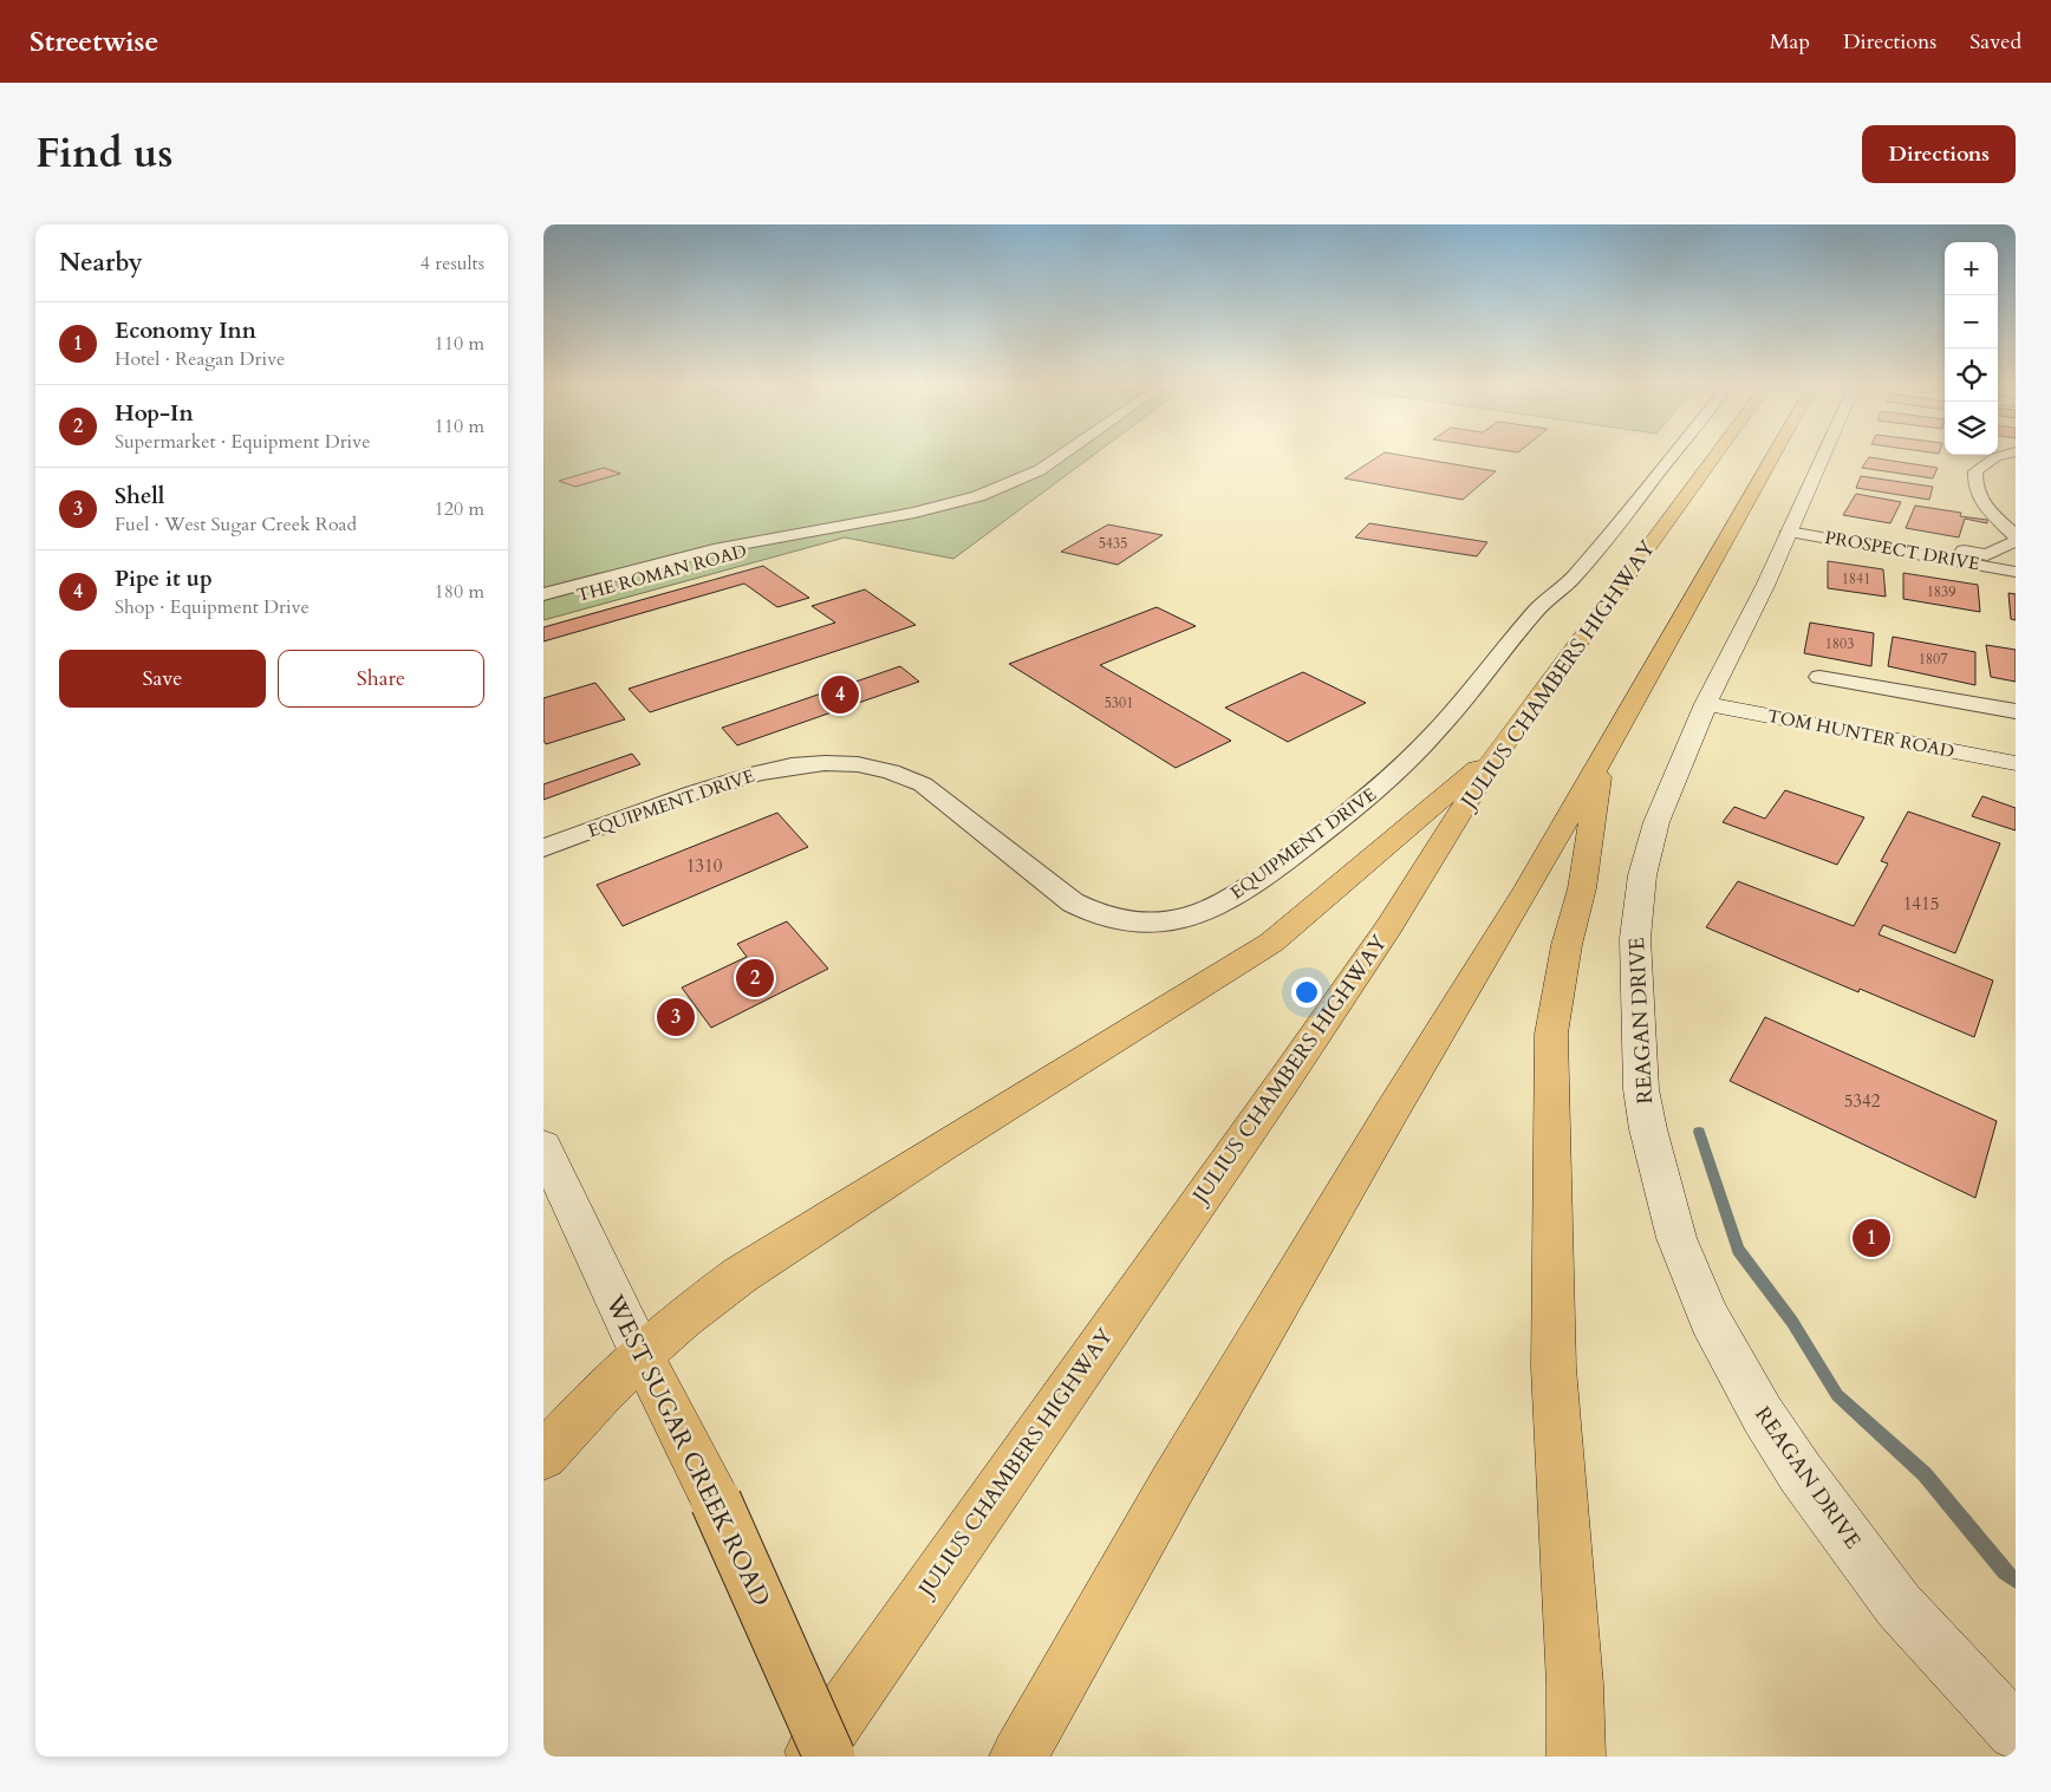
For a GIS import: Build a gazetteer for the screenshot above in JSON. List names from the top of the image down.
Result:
{
  "streets": {
    "main road": ["JULIUS CHAMBERS HIGHWAY", "WEST SUGAR CREEK ROAD"],
    "street": [
      "PROSPECT DRIVE",
      "THE ROMAN ROAD",
      "TOM HUNTER ROAD",
      "EQUIPMENT DRIVE",
      "REAGAN DRIVE"
    ]
  },
  "crossings": [
    ["PROSPECT DRIVE", "REAGAN DRIVE"],
    ["TOM HUNTER ROAD", "REAGAN DRIVE"]
  ],
  "house_numbers": [
    "5435",
    "1841",
    "1839",
    "1803",
    "1807",
    "5301",
    "1310",
    "1415",
    "5342"
  ],
  "page": {
    "header": "Streetwise",
    "nav": ["Map", "Directions", "Saved"],
    "title": "Find us",
    "buttons": [
      "Directions",
      ["Save", "Share"]
    ],
    "heading": ["Nearby", "4 results"],
    "map_buttons": ["+", "−"],
    "list": [
      {
        "mark": "1",
        "name": "Economy Inn",
        "note": "Hotel · Reagan Drive",
        "value": "110 m"
      },
      {
        "mark": "2",
        "name": "Hop-In",
        "note": "Supermarket · Equipment Drive",
        "value": "110 m"
      },
      {
        "mark": "3",
        "name": "Shell",
        "note": "Fuel · West Sugar Creek Road",
        "value": "120 m"
      },
      {
        "mark": "4",
        "name": "Pipe it up",
        "note": "Shop · Equipment Drive",
        "value": "180 m"
      }
    ],
    "pins": [
      "4",
      "2",
      "3",
      "1"
    ]
  }
}
